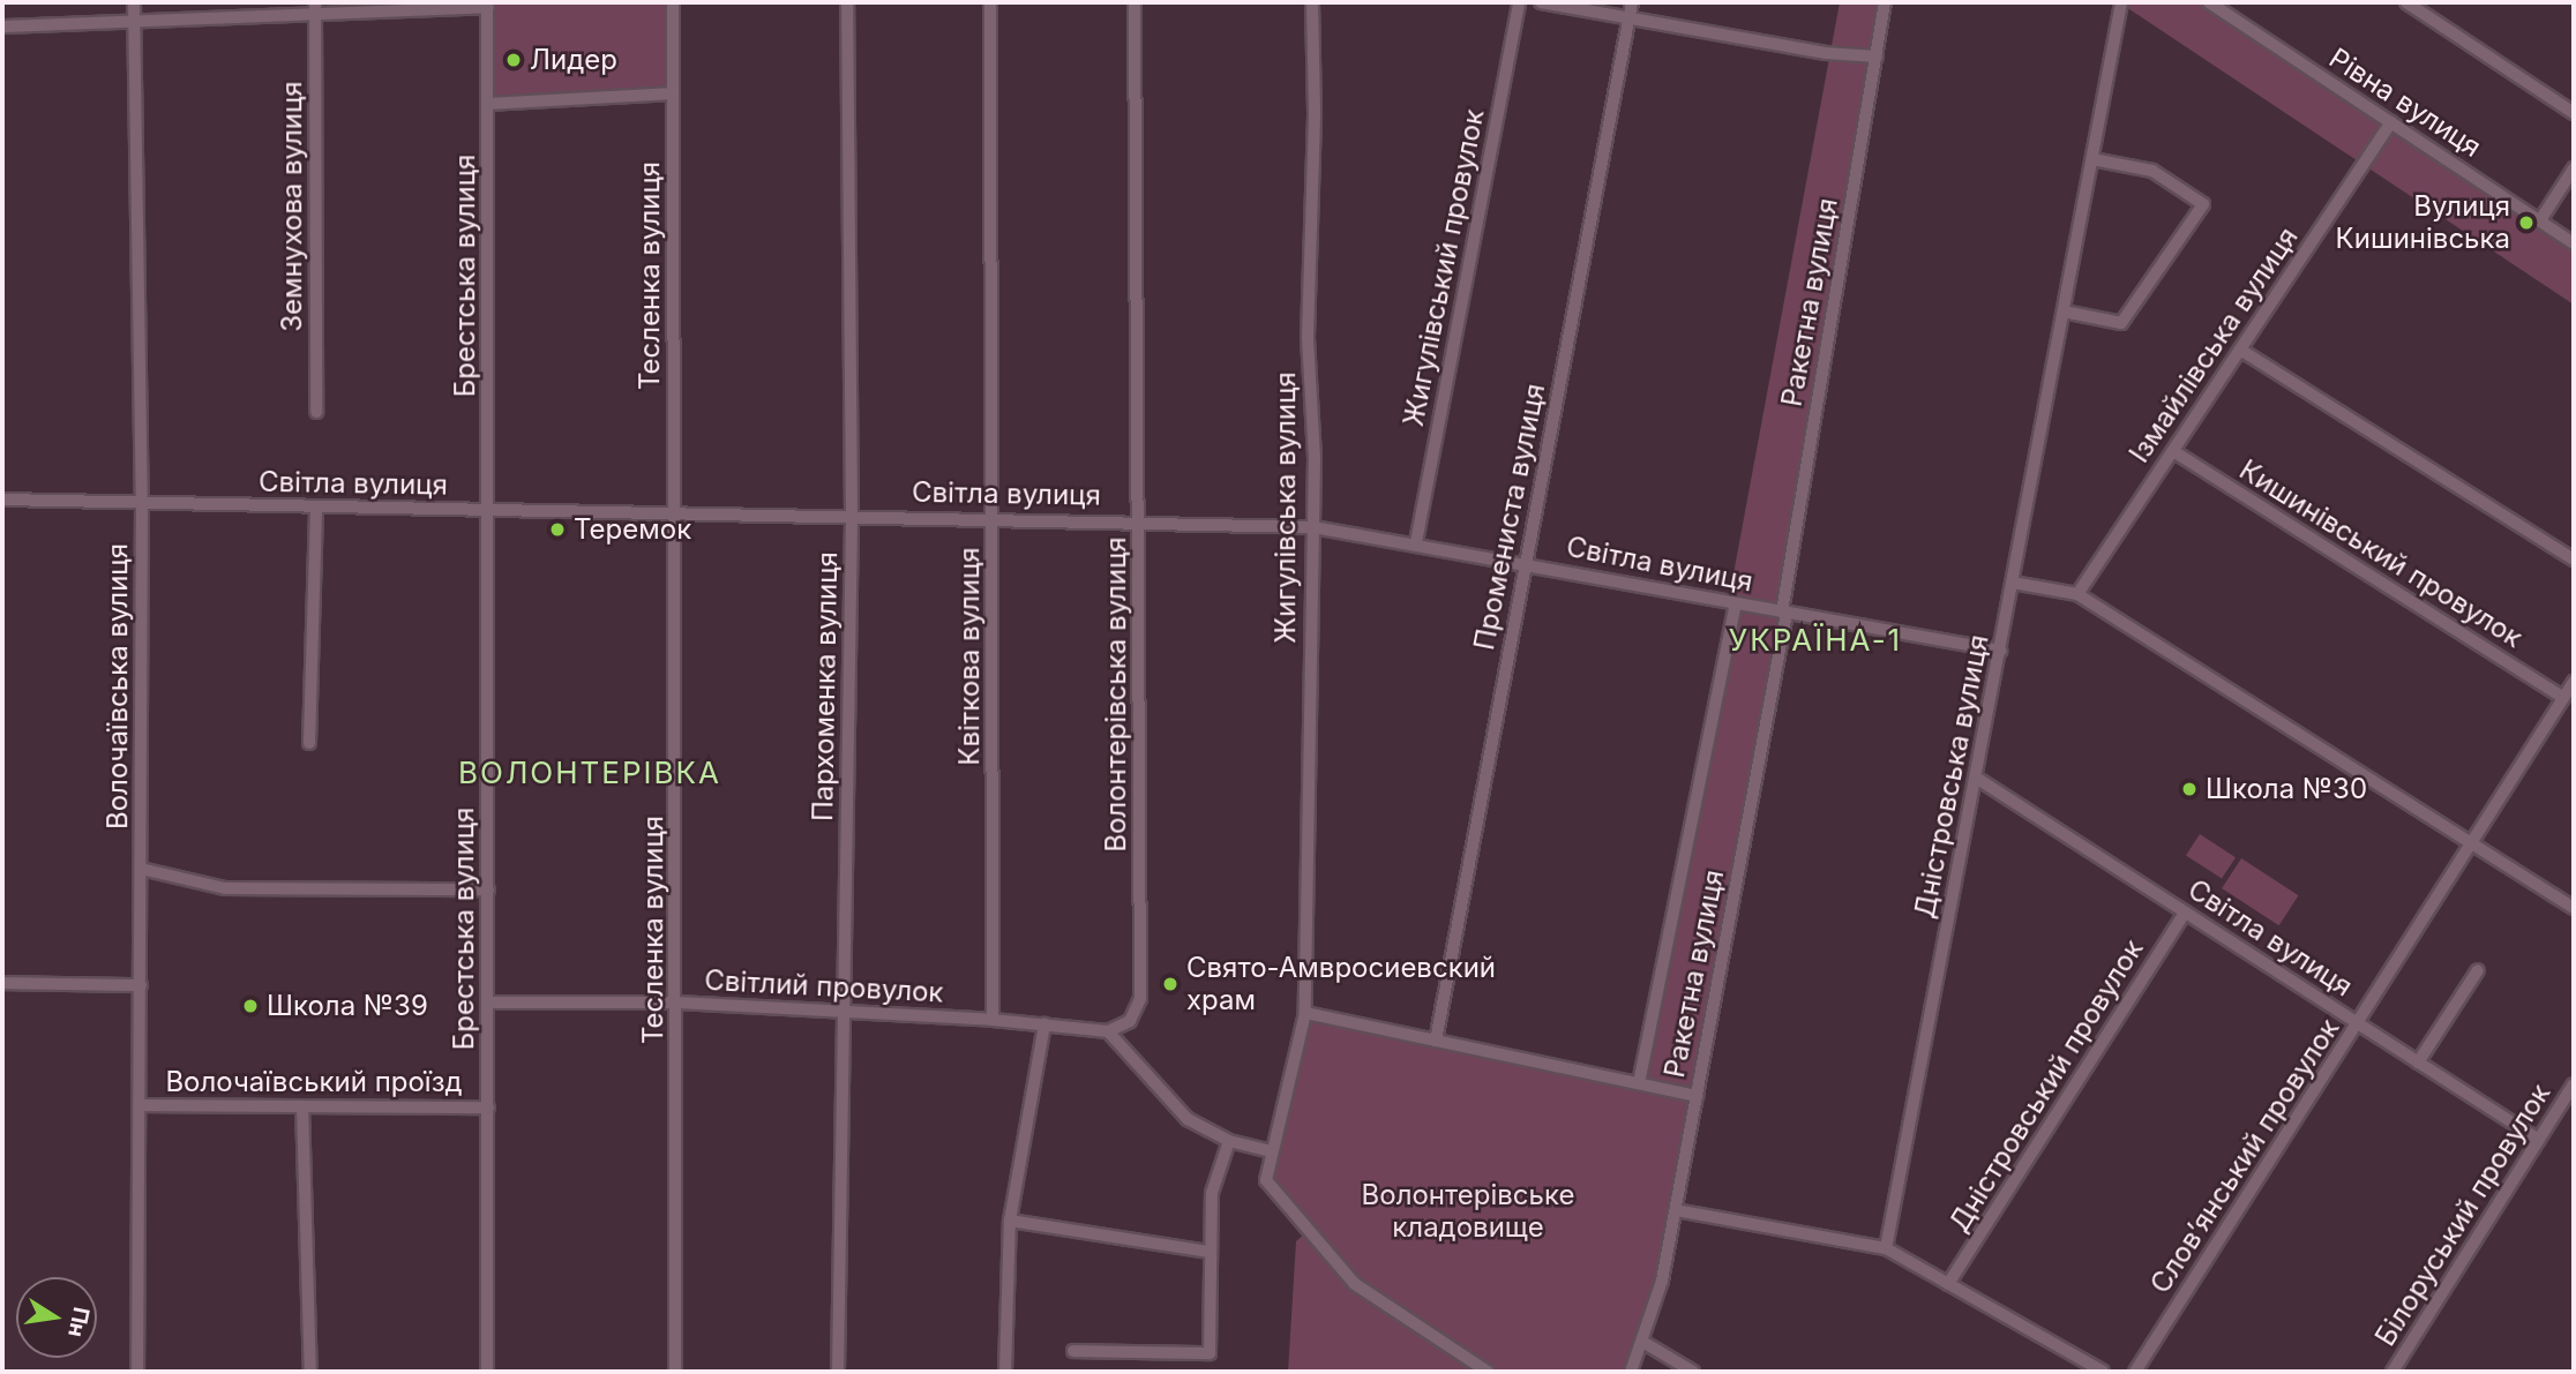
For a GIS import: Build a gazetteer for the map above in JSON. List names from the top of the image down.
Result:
{
  "streets": {
    "street": [
      "Рівна вулиця",
      "Земнухова вулиця",
      "Жигулівський провулок",
      "Брестська вулиця",
      "Тесленка вулиця",
      "Ракетна вулиця",
      "Ізмайлівська вулиця",
      "Світла вулиця",
      "Жигулівська вулиця",
      "Промениста вулиця",
      "Кишинівський провулок",
      "Квіткова вулиця",
      "Волочаївська вулиця",
      "Пархоменка вулиця",
      "Волонтерівська вулиця",
      "Дністровська вулиця",
      "Світлий провулок",
      "Волочаївський проїзд",
      "Дністровський провулок",
      "Слов’янський провулок",
      "Білоруський провулок"
    ]
  },
  "crossings": [
    ["Рівна вулиця", "Ізмайлівська вулиця"],
    ["Жигулівський провулок", "Світла вулиця"],
    ["Брестська вулиця", "Світла вулиця"],
    ["Брестська вулиця", "Світлий провулок"],
    ["Брестська вулиця", "Волочаївський проїзд"],
    ["Тесленка вулиця", "Світла вулиця"],
    ["Тесленка вулиця", "Світлий провулок"],
    ["Ракетна вулиця", "Світла вулиця"],
    ["Ізмайлівська вулиця", "Кишинівський провулок"],
    ["Світла вулиця", "Жигулівська вулиця"],
    ["Світла вулиця", "Промениста вулиця"],
    ["Світла вулиця", "Квіткова вулиця"],
    ["Світла вулиця", "Волочаївська вулиця"],
    ["Світла вулиця", "Пархоменка вулиця"],
    ["Світла вулиця", "Волонтерівська вулиця"],
    ["Світла вулиця", "Дністровська вулиця"],
    ["Світла вулиця", "Дністровський провулок"],
    ["Світла вулиця", "Слов’янський провулок"],
    ["Світла вулиця", "Білоруський провулок"],
    ["Кишинівський провулок", "Слов’янський провулок"],
    ["Квіткова вулиця", "Світлий провулок"],
    ["Волочаївська вулиця", "Волочаївський проїзд"],
    ["Пархоменка вулиця", "Світлий провулок"],
    ["Волонтерівська вулиця", "Світлий провулок"]
  ],
  "districts": ["УКРАЇНА-1", "ВОЛОНТЕРІВКА"],
  "parks": ["Волонтерівське кладовище"],
  "places": [
    "Лидер",
    "Вулиця Кишинівська",
    "Теремок",
    "Школа №30",
    "Свято-Амвросиевский храм",
    "Школа №39"
  ],
  "north": "right"
}
